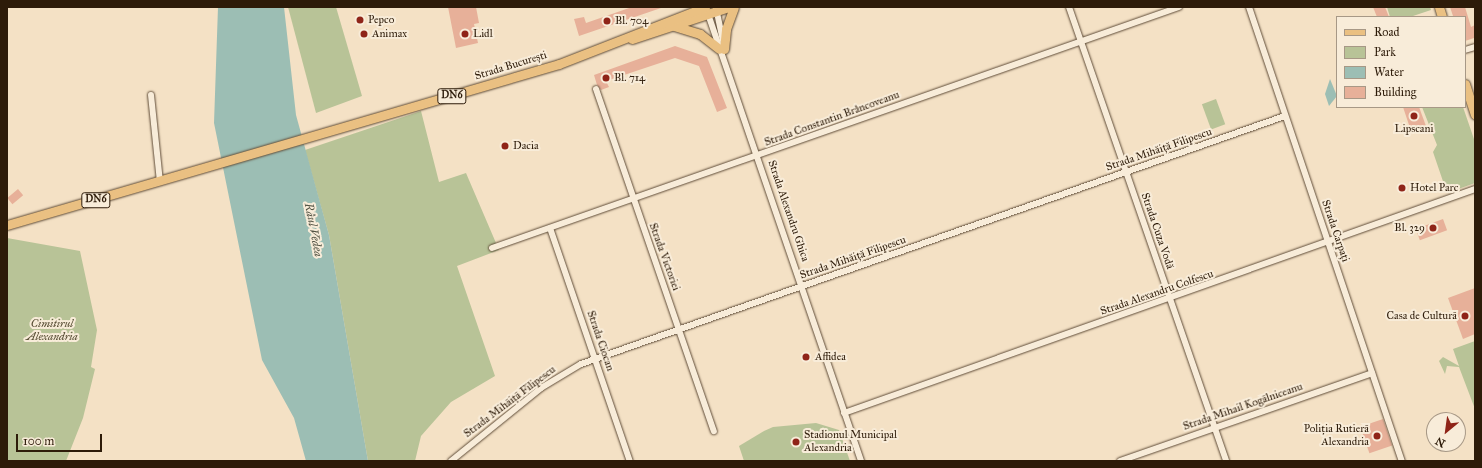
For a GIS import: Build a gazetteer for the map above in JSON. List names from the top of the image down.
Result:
{
  "streets": {
    "main road": ["Strada București", "DN6"],
    "street": [
      "Strada Constantin Brâncoveanu",
      "Strada Mihăiță Filipescu",
      "Strada Alexandru Ghica",
      "Strada Cuza Vodă",
      "Strada Carpați",
      "Strada Victoriei",
      "Strada Alexandru Colfescu",
      "Strada Ciocan",
      "Strada Mihail Kogălniceanu"
    ]
  },
  "crossings": [
    ["Strada București", "DN6"],
    ["Strada București", "Strada Alexandru Ghica"],
    ["Strada Constantin Brâncoveanu", "Strada Alexandru Ghica"],
    ["Strada Constantin Brâncoveanu", "Strada Cuza Vodă"],
    ["Strada Constantin Brâncoveanu", "Strada Victoriei"],
    ["Strada Constantin Brâncoveanu", "Strada Ciocan"],
    ["Strada Mihăiță Filipescu", "Strada Alexandru Ghica"],
    ["Strada Mihăiță Filipescu", "Strada Cuza Vodă"],
    ["Strada Mihăiță Filipescu", "Strada Carpați"],
    ["Strada Mihăiță Filipescu", "Strada Victoriei"],
    ["Strada Mihăiță Filipescu", "Strada Ciocan"],
    ["Strada Alexandru Ghica", "Strada Alexandru Colfescu"],
    ["Strada Cuza Vodă", "Strada Alexandru Colfescu"],
    ["Strada Cuza Vodă", "Strada Mihail Kogălniceanu"],
    ["Strada Carpați", "Strada Alexandru Colfescu"],
    ["Strada Carpați", "Strada Mihail Kogălniceanu"]
  ],
  "water": ["Râul Vedea"],
  "parks": ["Cimitirul Alexandria"],
  "places": [
    "Pepco",
    "Bl. 704",
    "Animax",
    "Lidl",
    "Bl. 714",
    "Lipscani",
    "Dacia",
    "Hotel Parc",
    "Bl. 329",
    "Casa de Cultură",
    "Affidea",
    "Poliția Rutieră Alexandria",
    "Stadionul Municipal Alexandria"
  ],
  "legend": [
    "Road",
    "Park",
    "Water",
    "Building"
  ],
  "scale_bar": "100 m",
  "north": "bottom left"
}
